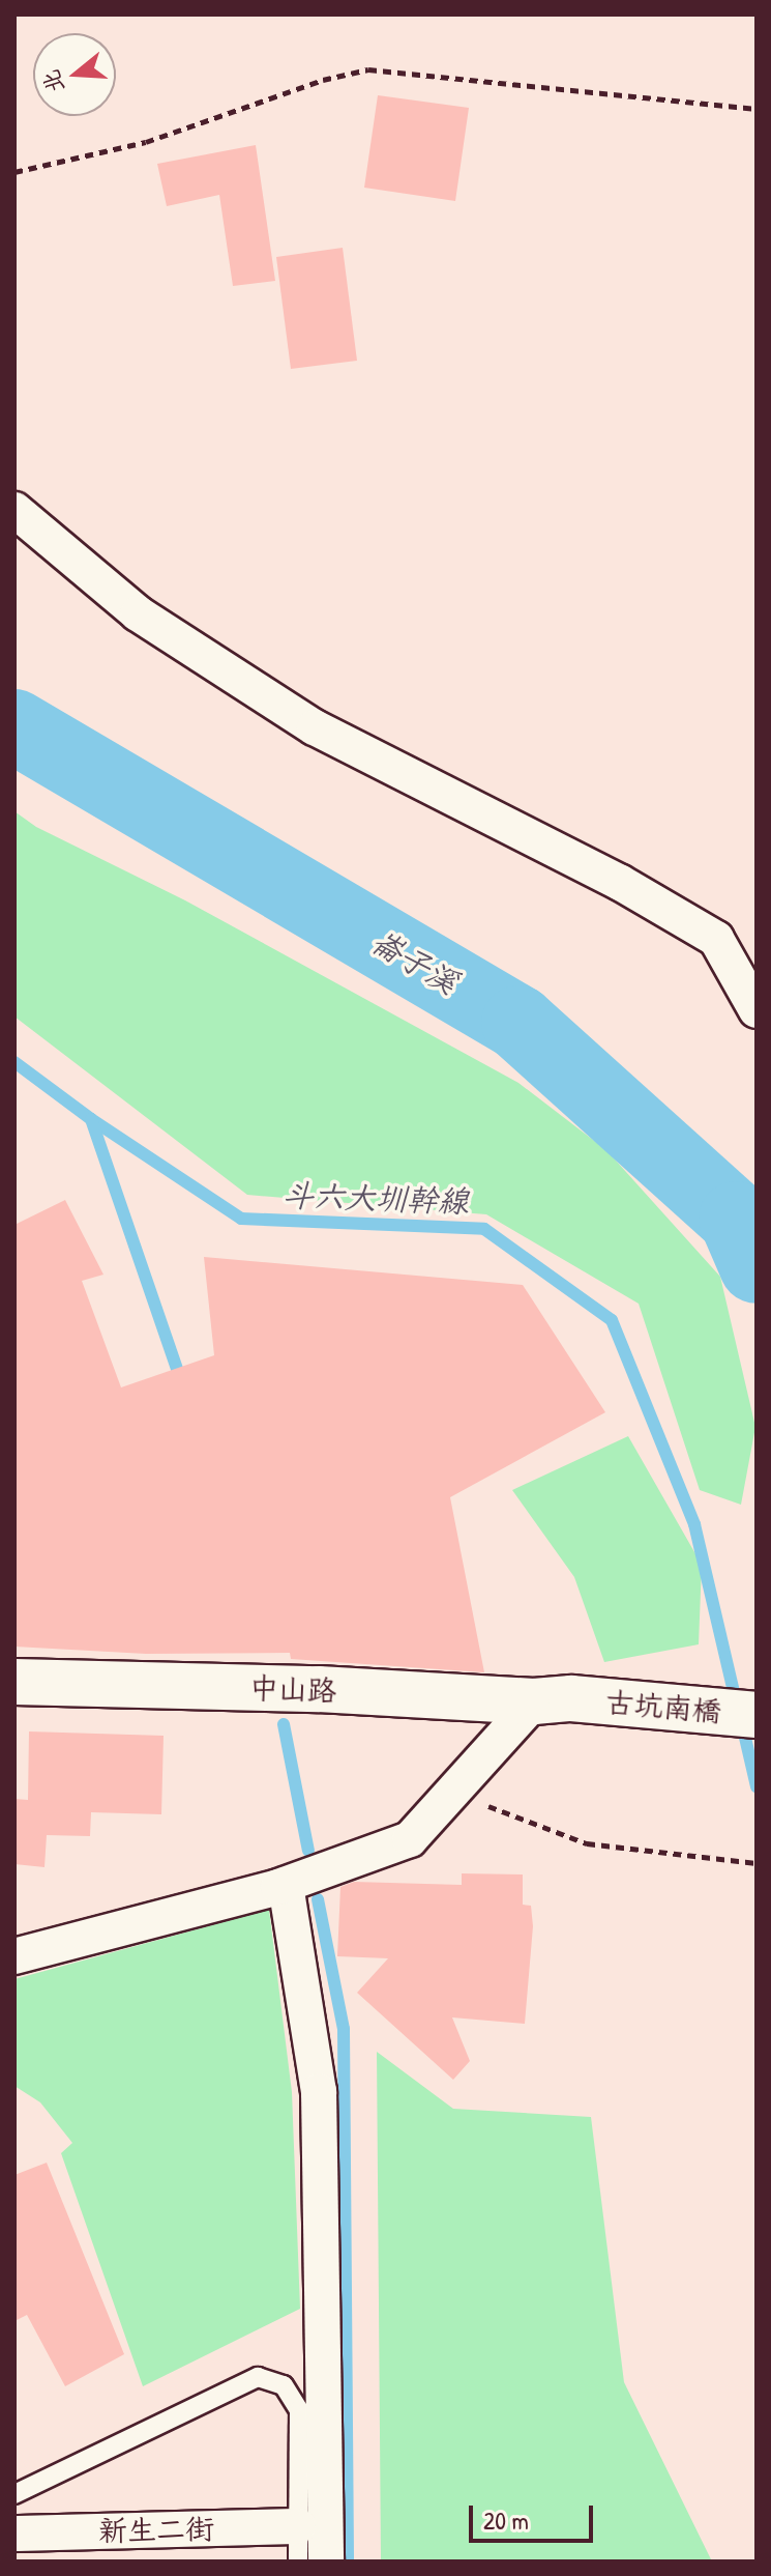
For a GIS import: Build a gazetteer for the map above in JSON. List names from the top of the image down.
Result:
{
  "streets": {
    "main road": ["中山路", "古坑南橋"],
    "street": ["新生二街"]
  },
  "crossings": [
    ["中山路", "古坑南橋"]
  ],
  "water": ["崙子溪", "斗六大圳幹線"],
  "scale_bar": "20 m",
  "north": "left"
}
